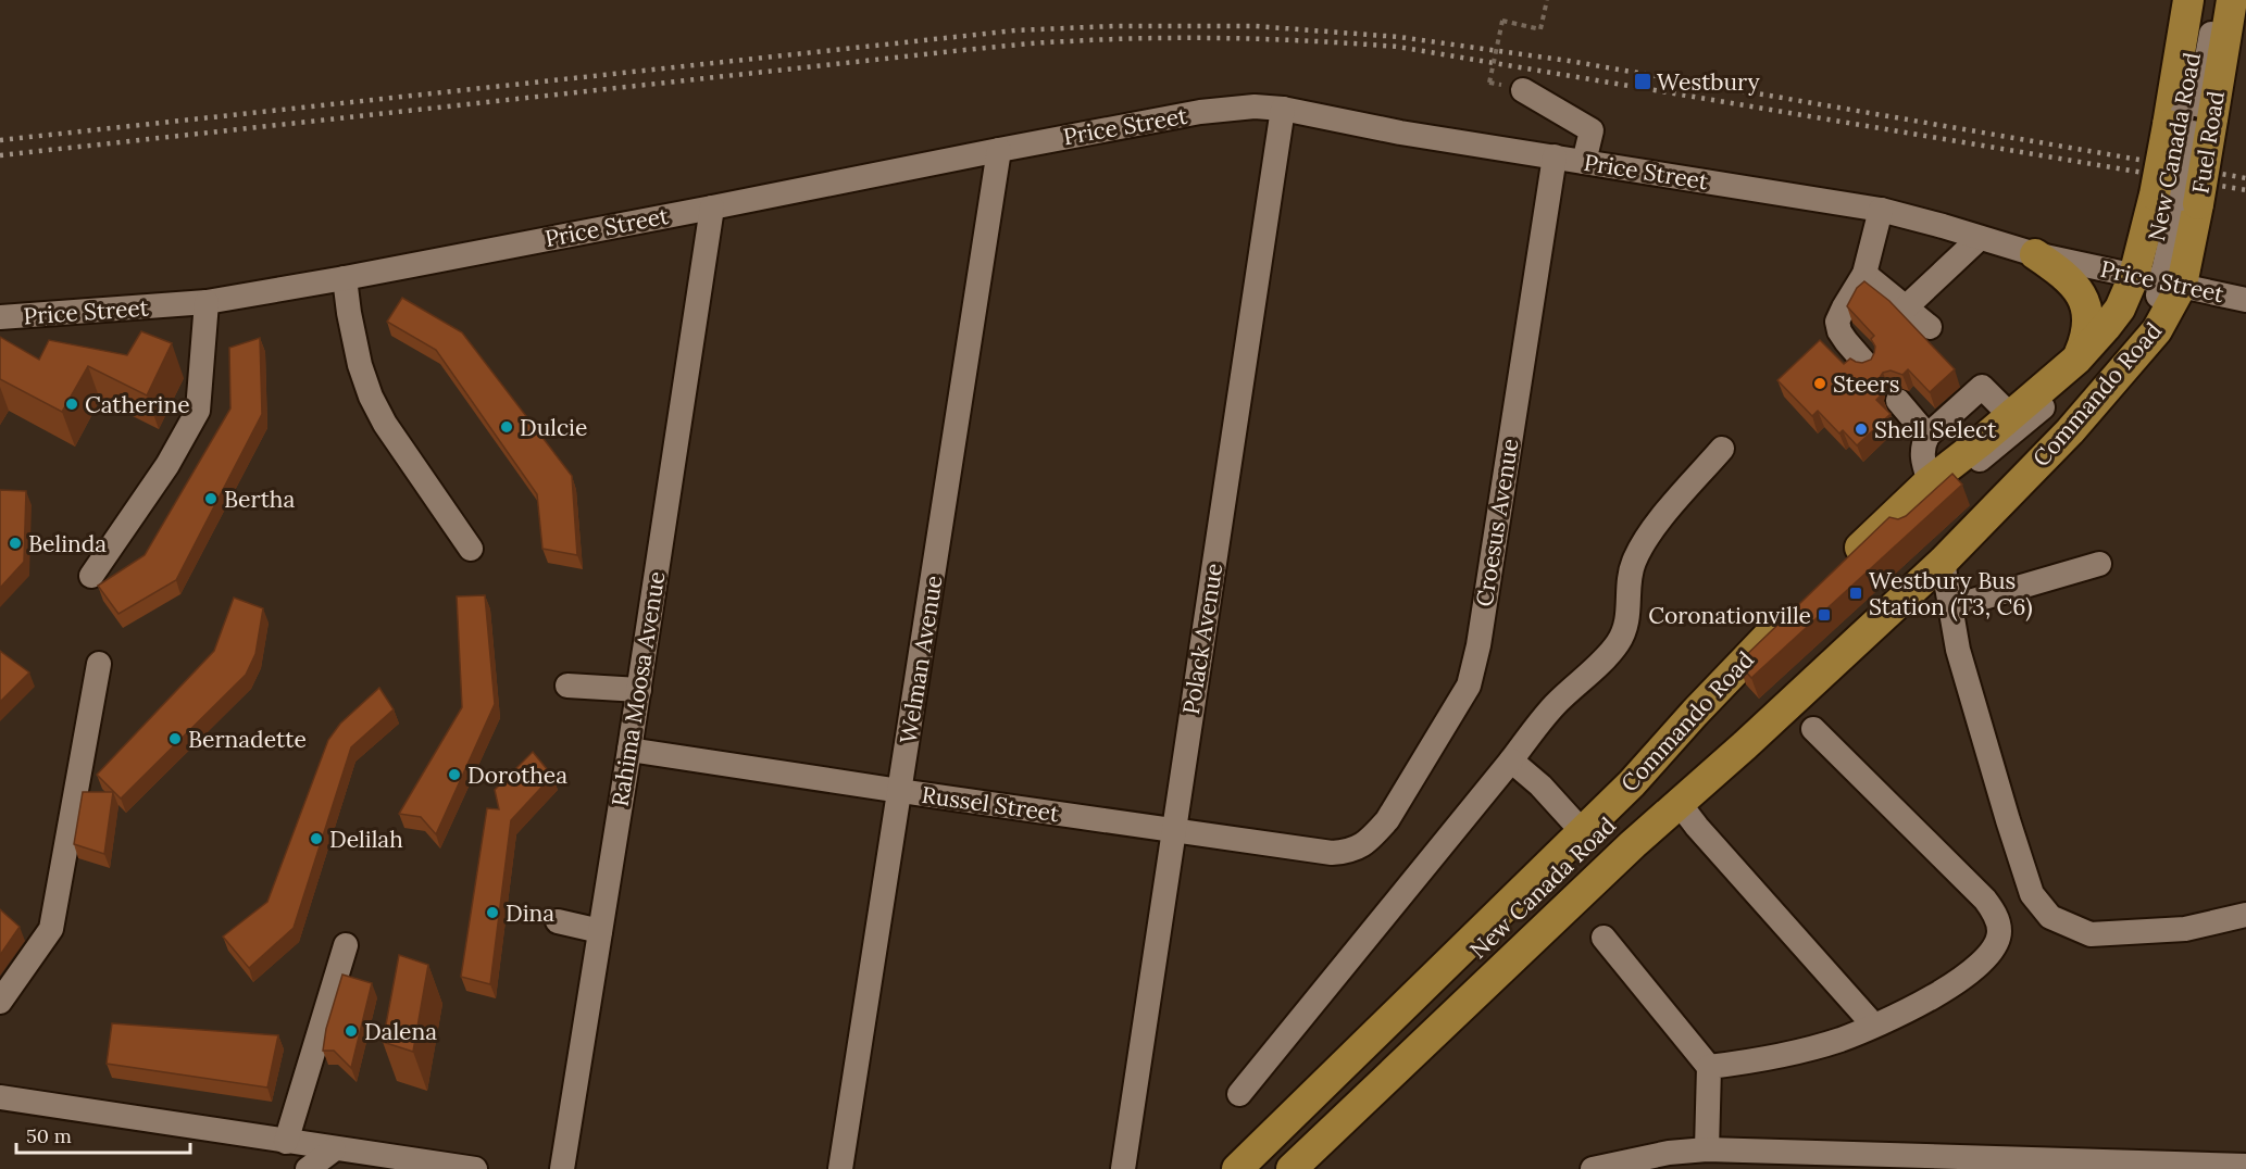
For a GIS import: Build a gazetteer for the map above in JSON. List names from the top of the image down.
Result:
{
  "streets": {
    "main road": ["Fuel Road", "Commando Road"],
    "street": [
      "Price Street",
      "New Canada Road",
      "Croesus Avenue",
      "Polack Avenue",
      "Welman Avenue",
      "Rahima Moosa Avenue",
      "Russel Street"
    ]
  },
  "crossings": [
    ["Price Street", "Fuel Road"],
    ["Price Street", "New Canada Road"],
    ["Price Street", "Commando Road"],
    ["Price Street", "Croesus Avenue"],
    ["Price Street", "Polack Avenue"],
    ["Price Street", "Welman Avenue"],
    ["Price Street", "Rahima Moosa Avenue"],
    ["Fuel Road", "New Canada Road"],
    ["Fuel Road", "Commando Road"],
    ["New Canada Road", "Commando Road"],
    ["Croesus Avenue", "Russel Street"],
    ["Polack Avenue", "Russel Street"],
    ["Welman Avenue", "Russel Street"],
    ["Rahima Moosa Avenue", "Russel Street"]
  ],
  "places": {
    "transit": ["Westbury", "Westbury Bus Station (T3, C6)", "Coronationville"],
    "other": [
      "Steers",
      "Catherine",
      "Dulcie",
      "Shell Select",
      "Bertha",
      "Belinda",
      "Bernadette",
      "Dorothea",
      "Delilah",
      "Dina",
      "Dalena"
    ]
  },
  "scale_bar": "50 m"
}
